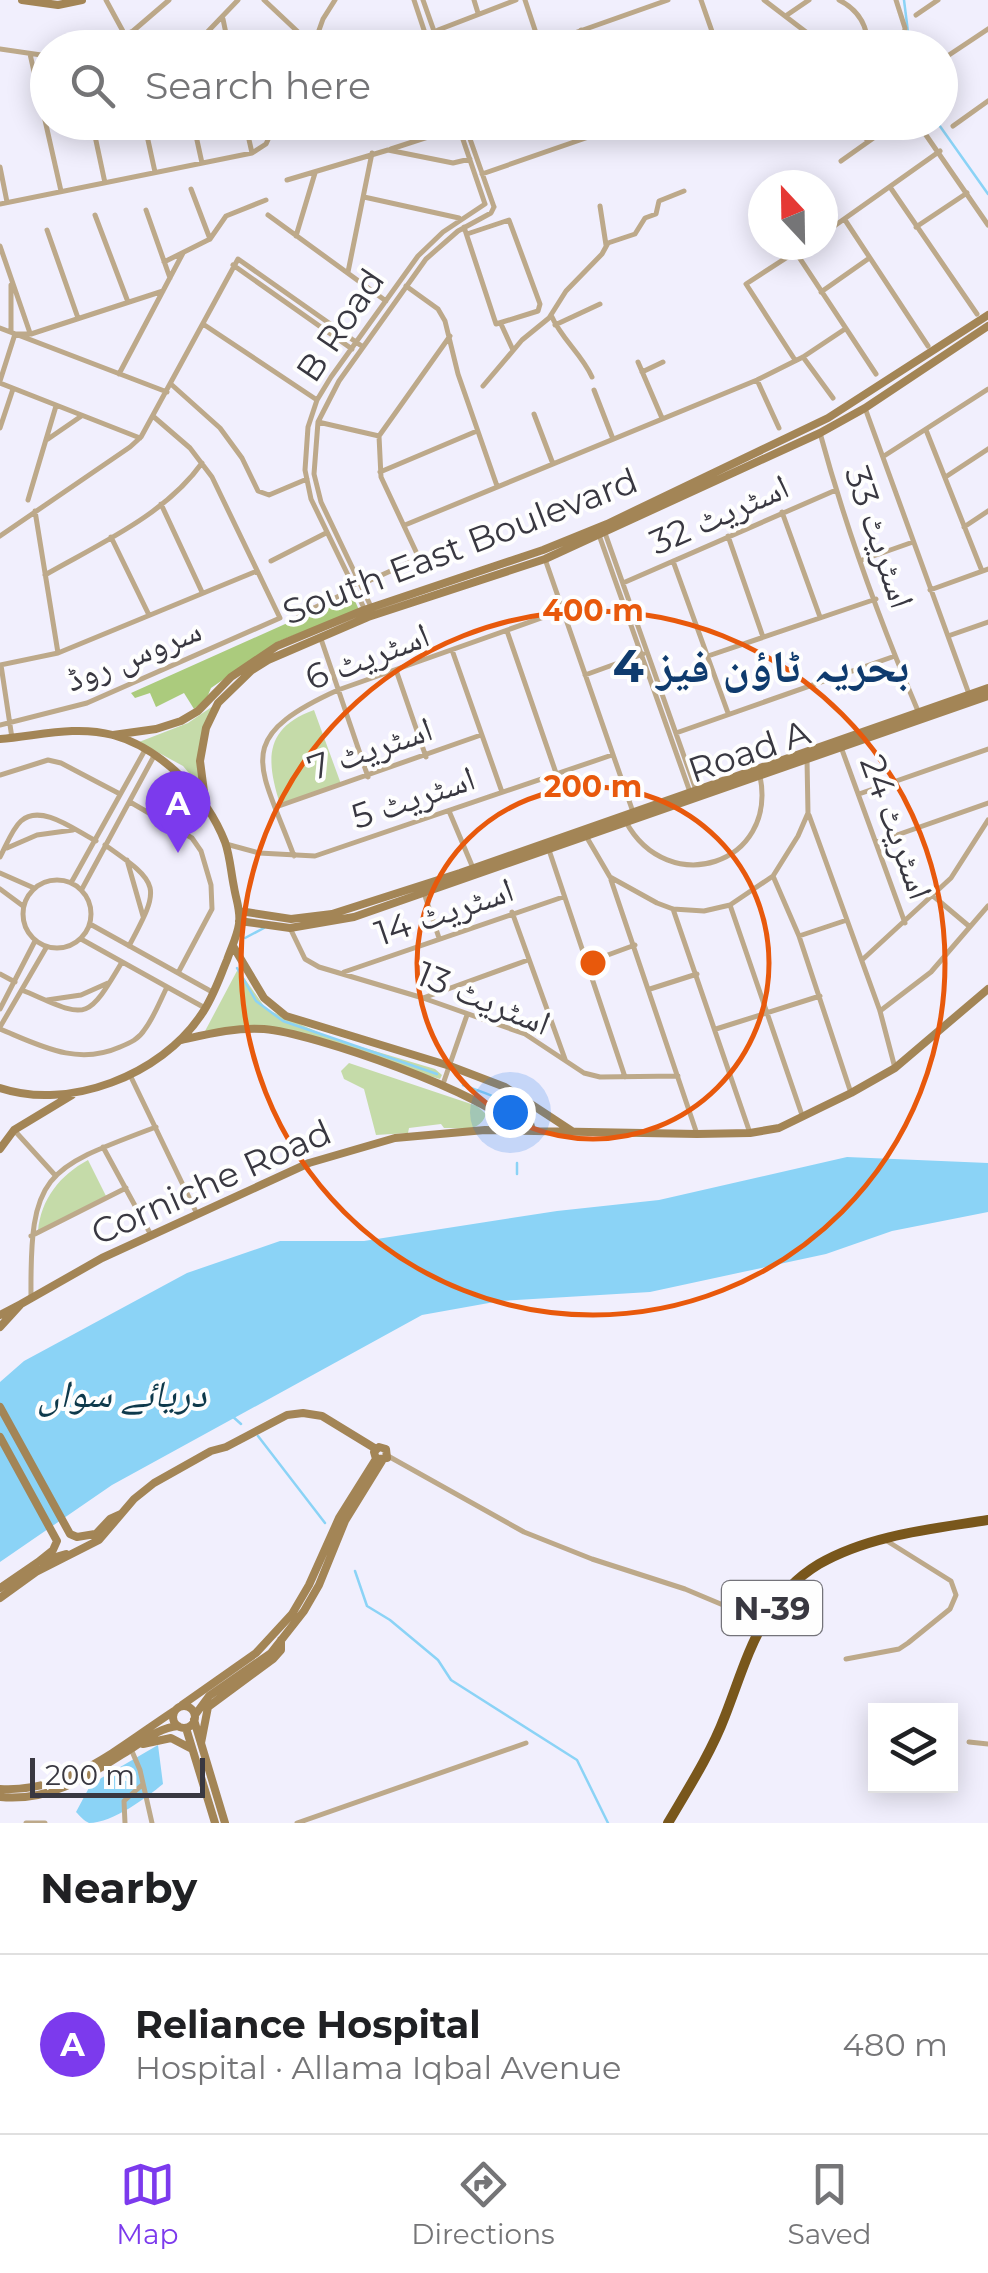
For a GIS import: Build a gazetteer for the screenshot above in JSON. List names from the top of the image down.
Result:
{
  "streets": {
    "highway": ["N-39"],
    "street": [
      "B Road",
      "اسٹریٹ 32",
      "اسٹریٹ 33",
      "South East Boulevard",
      "سروس روڈ",
      "اسٹریٹ 6",
      "اسٹریٹ 7",
      "Road A",
      "اسٹریٹ 5",
      "اسٹریٹ 24",
      "اسٹریٹ 14",
      "اسٹریٹ 13",
      "Corniche Road"
    ]
  },
  "crossings": [
    ["B Road", "South East Boulevard"],
    ["اسٹریٹ 32", "اسٹریٹ 33"],
    ["اسٹریٹ 33", "South East Boulevard"],
    ["اسٹریٹ 33", "Road A"],
    ["اسٹریٹ 6", "اسٹریٹ 7"],
    ["اسٹریٹ 6", "اسٹریٹ 5"],
    ["Road A", "اسٹریٹ 24"],
    ["Road A", "اسٹریٹ 13"],
    ["اسٹریٹ 14", "اسٹریٹ 13"]
  ],
  "districts": ["بحریہ ٹاؤن فیز 4"],
  "water": ["دریائے سواں"],
  "scale_bar": "200 m",
  "north": "top",
  "page": {
    "search": "Search here",
    "pins": "A",
    "scale": "200 m",
    "heading": "Nearby",
    "list": [
      {
        "mark": "A",
        "name": "Reliance Hospital",
        "note": "Hospital · Allama Iqbal Avenue",
        "value": "480 m"
      }
    ],
    "nav": ["Map", "Directions", "Saved"]
  },
  "rings": ["400 m", "200 m"]
}
